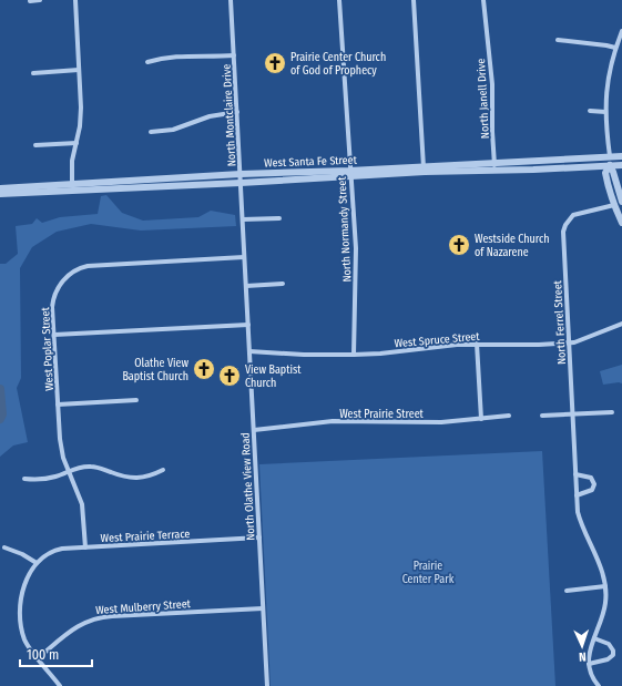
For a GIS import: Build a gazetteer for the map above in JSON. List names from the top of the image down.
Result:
{
  "streets": {
    "street": [
      "North Janell Drive",
      "North Montclaire Drive",
      "West Santa Fe Street",
      "North Normandy Street",
      "North Ferrel Street",
      "West Spruce Street",
      "West Poplar Street",
      "West Prairie Street",
      "North Olathe View Road",
      "West Prairie Terrace",
      "West Mulberry Street"
    ]
  },
  "crossings": [
    ["North Janell Drive", "West Santa Fe Street"],
    ["North Montclaire Drive", "West Santa Fe Street"],
    ["North Montclaire Drive", "North Olathe View Road"],
    ["West Santa Fe Street", "North Normandy Street"],
    ["West Santa Fe Street", "North Olathe View Road"],
    ["North Normandy Street", "West Spruce Street"],
    ["North Ferrel Street", "West Spruce Street"],
    ["West Spruce Street", "North Olathe View Road"],
    ["West Poplar Street", "North Olathe View Road"],
    ["West Poplar Street", "West Prairie Terrace"],
    ["West Prairie Street", "North Olathe View Road"],
    ["North Olathe View Road", "West Prairie Terrace"],
    ["North Olathe View Road", "West Mulberry Street"],
    ["West Prairie Terrace", "West Mulberry Street"]
  ],
  "parks": ["Prairie Center Park"],
  "places": {
    "church": [
      "Prairie Center Church of God of Prophecy",
      "Westside Church of Nazarene",
      "Olathe View Baptist Church",
      "View Baptist Church"
    ]
  },
  "scale_bar": "100 m",
  "north": "bottom"
}
